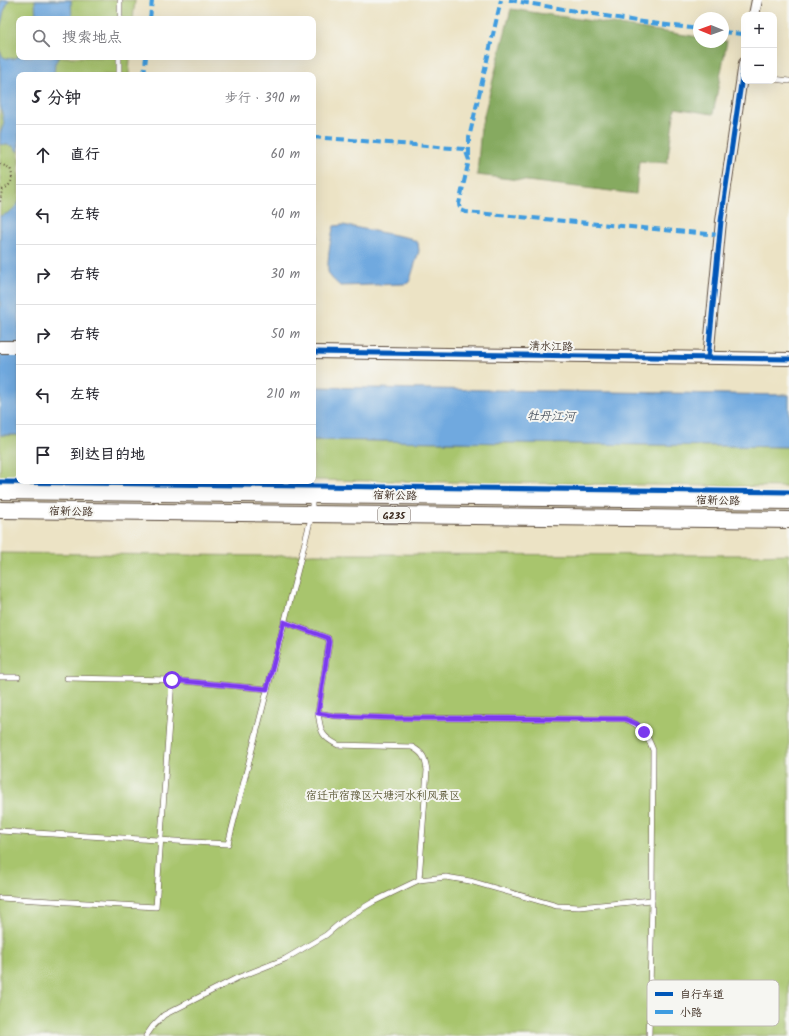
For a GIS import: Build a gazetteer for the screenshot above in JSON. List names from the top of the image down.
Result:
{
  "streets": {
    "highway": ["宿新公路", "G235"],
    "street": ["清水江路"]
  },
  "water": ["牡丹江河"],
  "parks": ["宿迁市宿豫区六塘河水利风景区"],
  "legend": ["自行车道", "小路"],
  "north": "left",
  "page": {
    "map_buttons": ["+", "−"],
    "search": "搜索地点",
    "heading": ["5 分钟", "步行 · 390 m"],
    "list": [
      ["直行", "60 m"],
      ["左转", "40 m"],
      ["右转", "30 m"],
      ["右转", "50 m"],
      ["左转", "210 m"],
      "到达目的地"
    ]
  }
}
